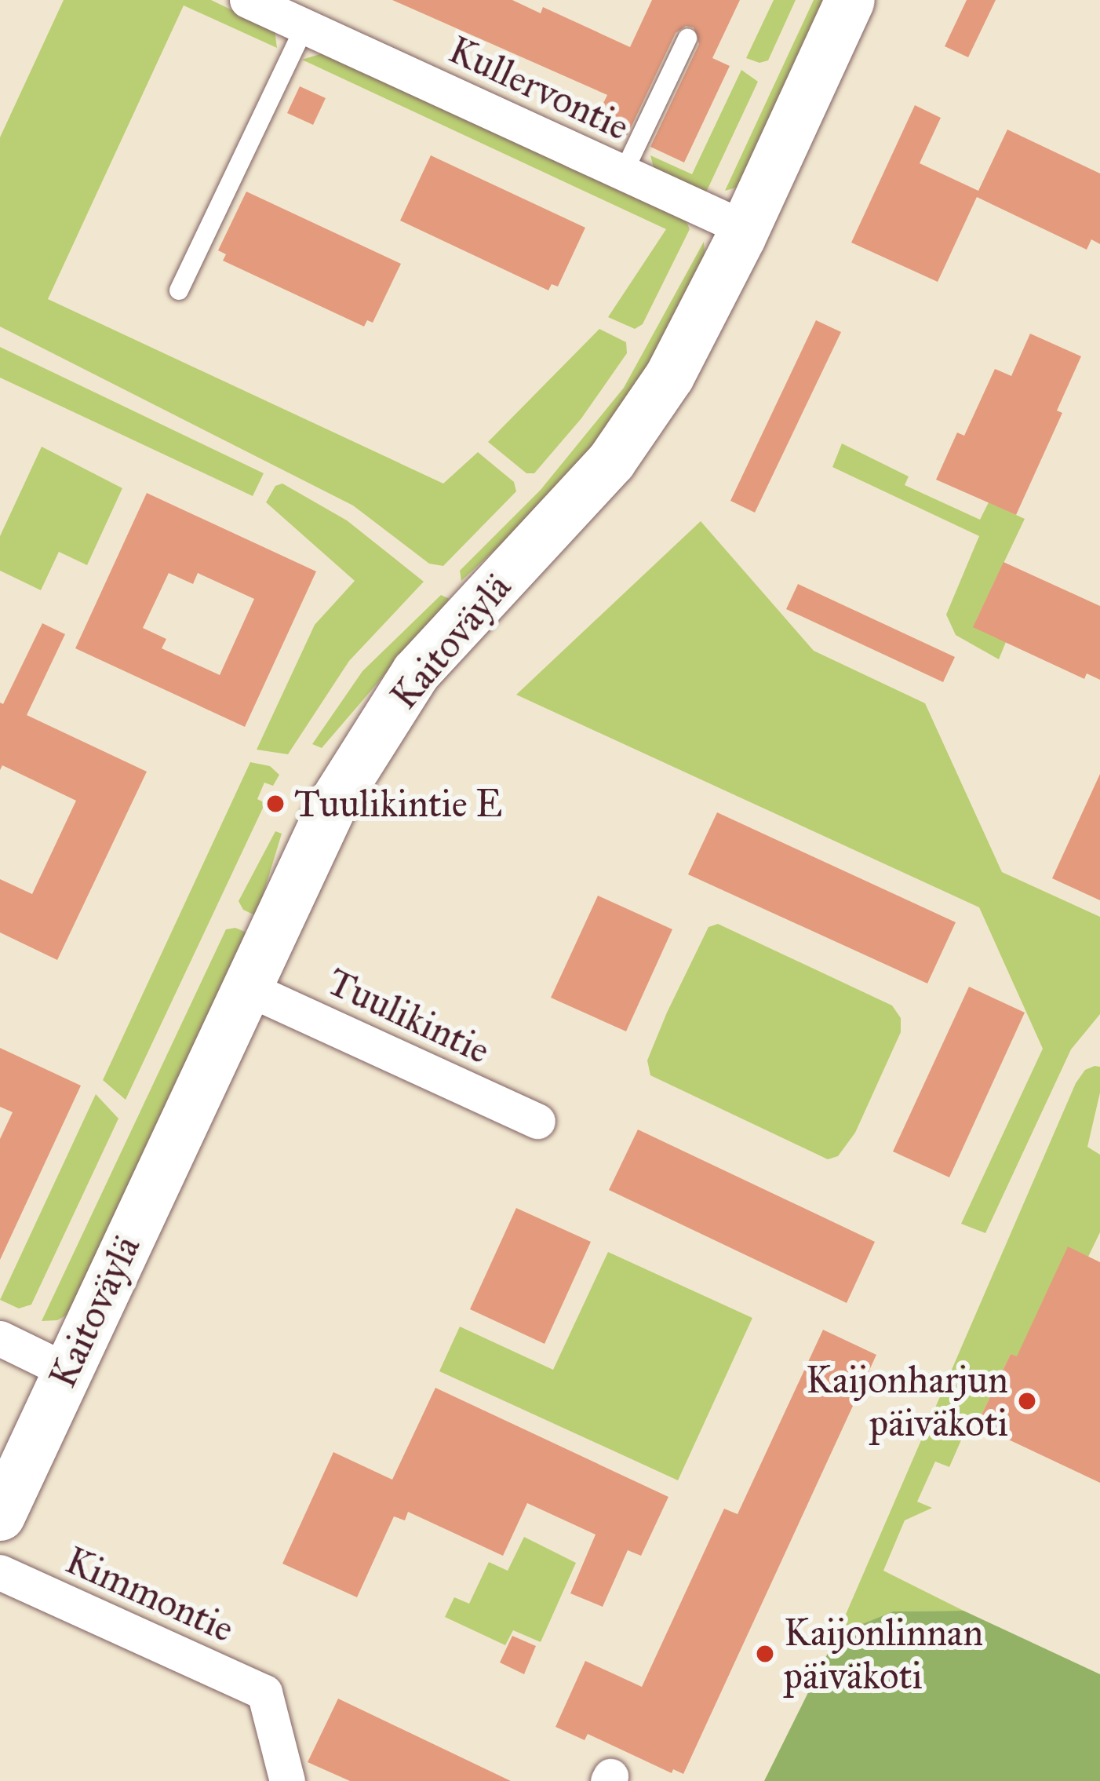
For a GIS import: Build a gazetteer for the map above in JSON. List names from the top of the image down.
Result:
{
  "streets": {
    "street": [
      "Kullervontie",
      "Kaitoväylä",
      "Tuulikintie",
      "Kimmontie"
    ]
  },
  "crossings": [
    ["Kullervontie", "Kaitoväylä"],
    ["Kaitoväylä", "Tuulikintie"]
  ],
  "places": ["Tuulikintie E", "Kaijonharjun päiväkoti", "Kaijonlinnan päiväkoti"]
}
